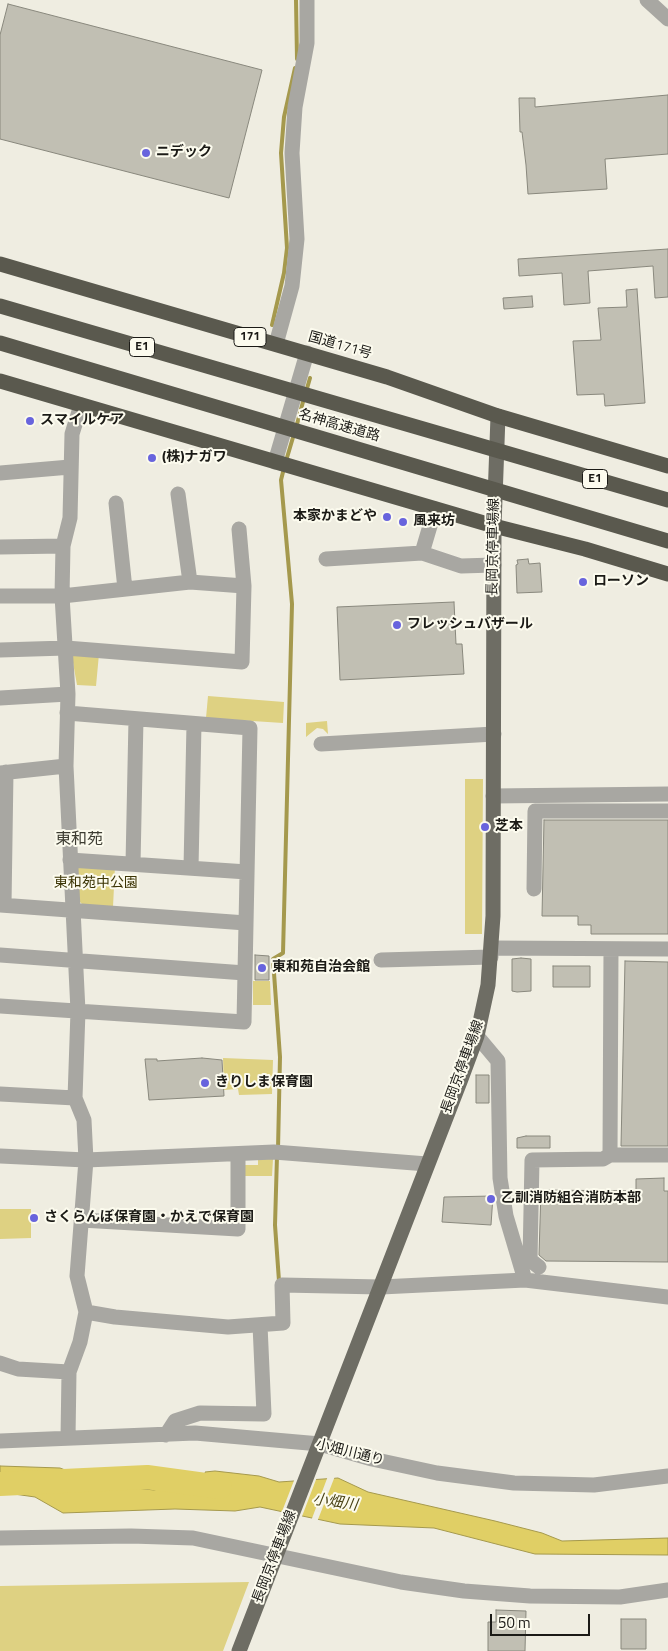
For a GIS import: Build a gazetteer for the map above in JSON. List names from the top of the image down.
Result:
{
  "streets": {
    "highway": [
      "171",
      "国道171号",
      "E1",
      "名神高速道路"
    ],
    "main road": ["長岡京停車場線"],
    "street": ["小畑川通り"]
  },
  "crossings": [
    ["国道171号", "長岡京停車場線"],
    ["長岡京停車場線", "小畑川通り"]
  ],
  "districts": ["東和苑"],
  "water": ["小畑川"],
  "parks": ["東和苑中公園"],
  "places": [
    "ニデック",
    "スマイルケア",
    "(株)ナガワ",
    "本家かまどや",
    "風来坊",
    "ローソン",
    "フレッシュバザール",
    "芝本",
    "東和苑自治会館",
    "きりしま保育園",
    "乙訓消防組合消防本部",
    "さくらんぼ保育園・かえで保育園"
  ],
  "scale_bar": "50 m"
}
